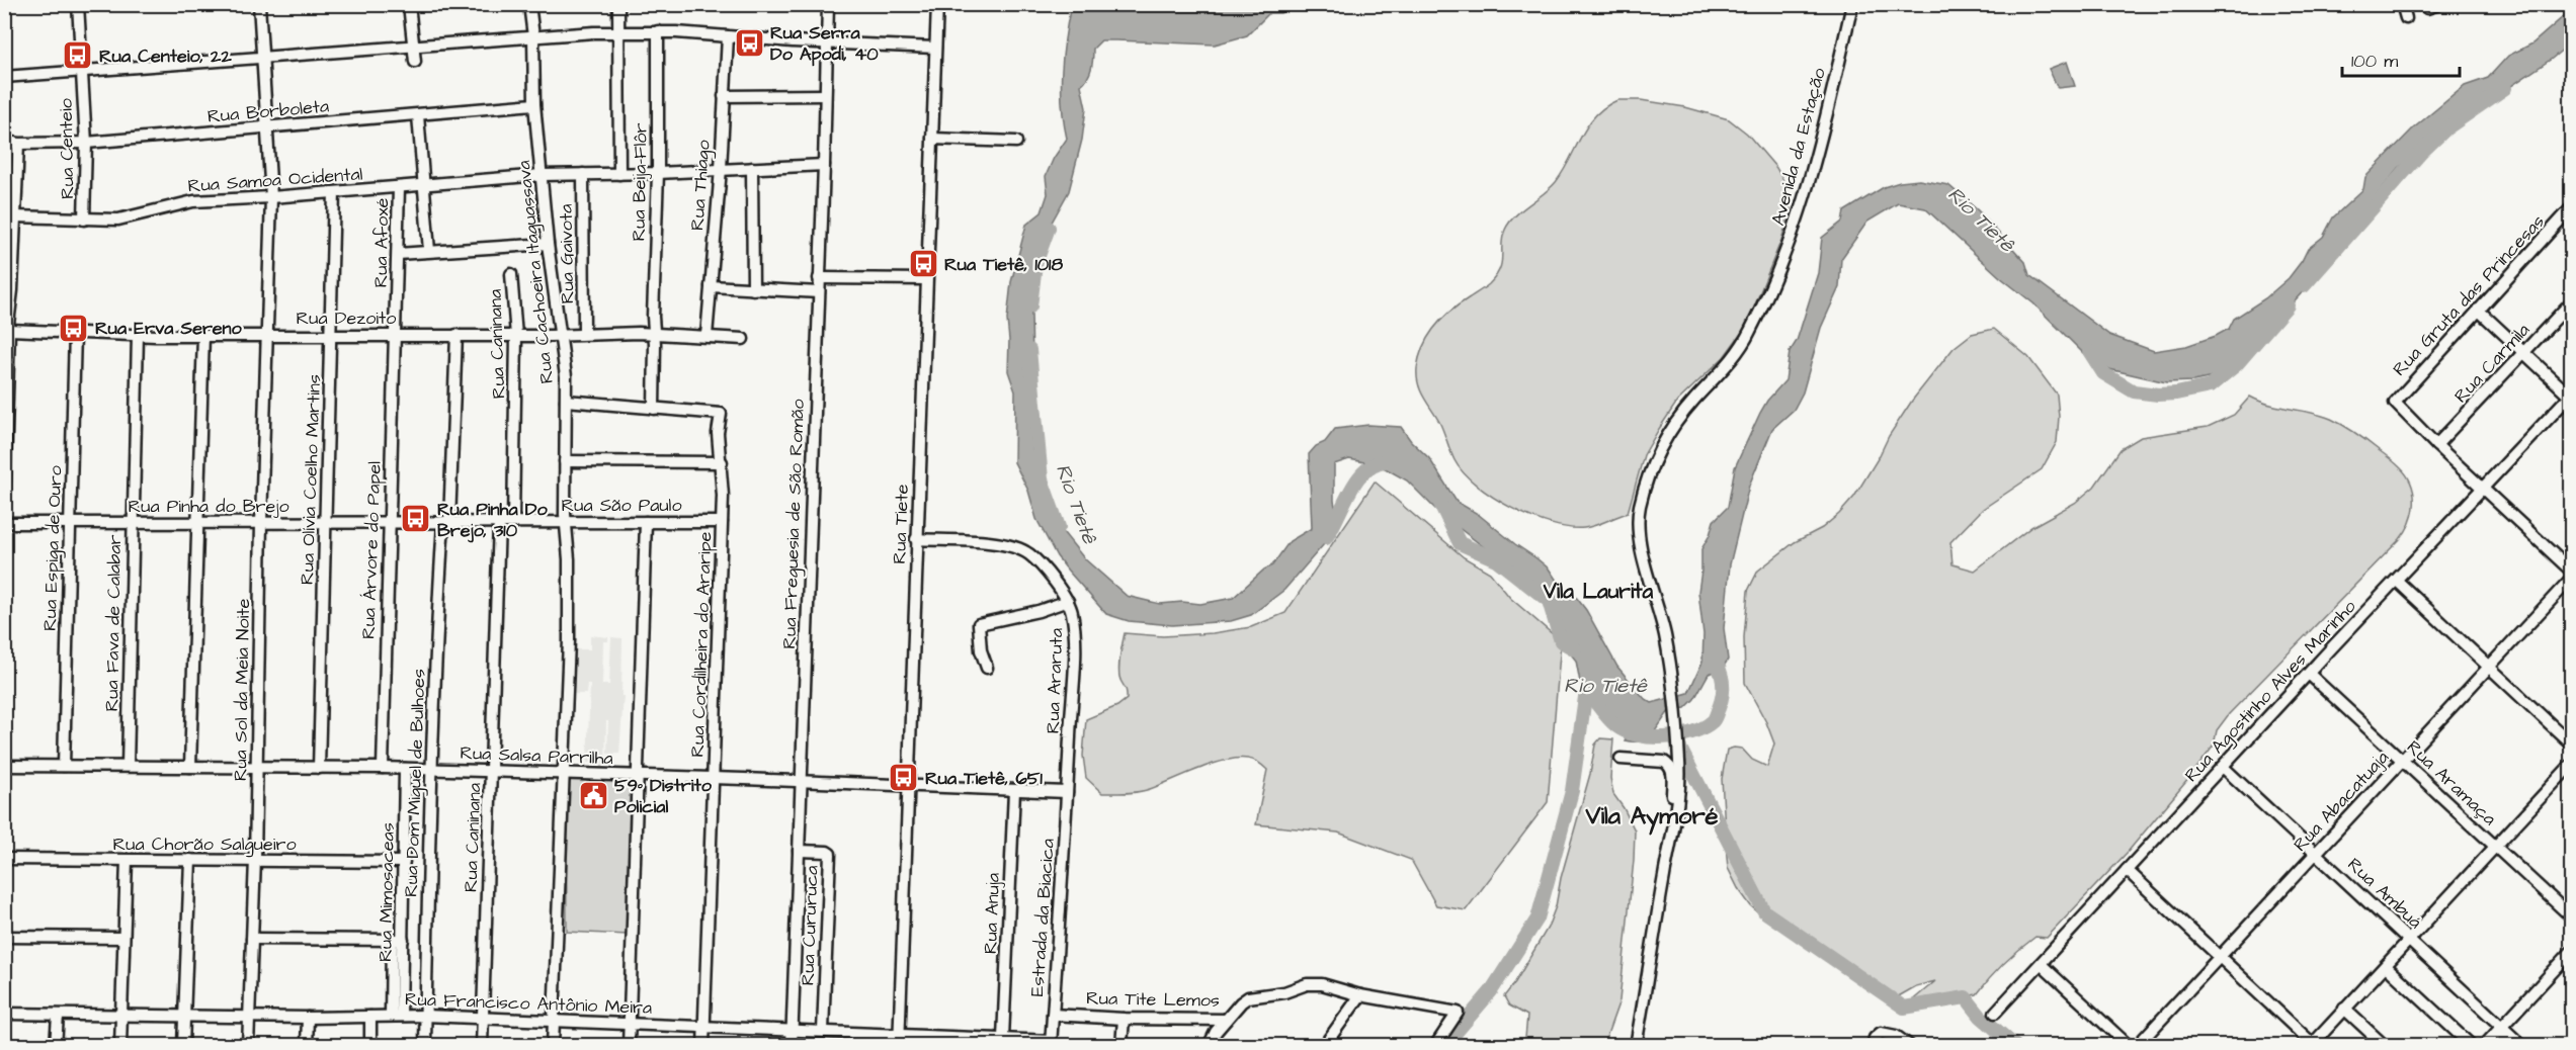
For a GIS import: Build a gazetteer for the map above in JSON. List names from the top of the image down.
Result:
{
  "streets": {
    "street": [
      "Rua Borboleta",
      "Avenida da Estação",
      "Rua Centeio",
      "Rua Samoa Ocidental",
      "Rua Beija-Flôr",
      "Rua Thiago",
      "Rua Afoxé",
      "Rua Gaivota",
      "Rua Cachoeira Itaguassava",
      "Rua Gruta das Princesas",
      "Rua Dezoito",
      "Rua Caninana",
      "Rua Carmila",
      "Rua Olívia Coelho Martins",
      "Rua São Paulo",
      "Rua Pinha do Brejo",
      "Rua Freguesia de São Romão",
      "Rua Tiete",
      "Rua Espiga de Ouro",
      "Rua Árvore do Papel",
      "Rua Fava de Calabar",
      "Rua Cordilheira do Araripe",
      "Rua Araruta",
      "Rua Sol da Meia Noite",
      "Rua Agostinho Alves Marinho",
      "Rua Salsa Parrilha",
      "Rua Dom Miguel de Bulhoes",
      "Rua Aramaça",
      "Rua Abacatuaja",
      "Rua Chorão Salgueiro",
      "Rua Mimosaceas",
      "Rua Ambuá",
      "Rua Anuja",
      "Estrada da Biacica",
      "Rua Cururuca",
      "Rua Tite Lemos",
      "Rua Francisco Antônio Meira"
    ]
  },
  "crossings": [
    ["Rua Borboleta", "Rua Centeio"],
    ["Rua Borboleta", "Rua Cachoeira Itaguassava"],
    ["Rua Borboleta", "Rua Sol da Meia Noite"],
    ["Rua Centeio", "Rua Samoa Ocidental"],
    ["Rua Samoa Ocidental", "Rua Beija-Flôr"],
    ["Rua Samoa Ocidental", "Rua Thiago"],
    ["Rua Samoa Ocidental", "Rua Afoxé"],
    ["Rua Samoa Ocidental", "Rua Gaivota"],
    ["Rua Samoa Ocidental", "Rua Cachoeira Itaguassava"],
    ["Rua Samoa Ocidental", "Rua Olívia Coelho Martins"],
    ["Rua Samoa Ocidental", "Rua Freguesia de São Romão"],
    ["Rua Samoa Ocidental", "Rua Sol da Meia Noite"],
    ["Rua Beija-Flôr", "Rua Dezoito"],
    ["Rua Beija-Flôr", "Rua Cordilheira do Araripe"],
    ["Rua Thiago", "Rua Dezoito"],
    ["Rua Afoxé", "Rua Dezoito"],
    ["Rua Afoxé", "Rua Árvore do Papel"],
    ["Rua Gaivota", "Rua Dezoito"],
    ["Rua Cachoeira Itaguassava", "Rua Dezoito"],
    ["Rua Cachoeira Itaguassava", "Rua São Paulo"],
    ["Rua Cachoeira Itaguassava", "Rua Salsa Parrilha"],
    ["Rua Cachoeira Itaguassava", "Rua Francisco Antônio Meira"],
    ["Rua Gruta das Princesas", "Rua Carmila"],
    ["Rua Dezoito", "Rua Caninana"],
    ["Rua Dezoito", "Rua Olívia Coelho Martins"],
    ["Rua Dezoito", "Rua Espiga de Ouro"],
    ["Rua Dezoito", "Rua Árvore do Papel"],
    ["Rua Dezoito", "Rua Fava de Calabar"],
    ["Rua Dezoito", "Rua Sol da Meia Noite"],
    ["Rua Dezoito", "Rua Dom Miguel de Bulhoes"],
    ["Rua Caninana", "Rua São Paulo"],
    ["Rua Caninana", "Rua Salsa Parrilha"],
    ["Rua Caninana", "Rua Francisco Antônio Meira"],
    ["Rua Olívia Coelho Martins", "Rua Pinha do Brejo"],
    ["Rua Olívia Coelho Martins", "Rua Salsa Parrilha"],
    ["Rua São Paulo", "Rua Pinha do Brejo"],
    ["Rua São Paulo", "Rua Cordilheira do Araripe"],
    ["Rua São Paulo", "Rua Dom Miguel de Bulhoes"],
    ["Rua Pinha do Brejo", "Rua Espiga de Ouro"],
    ["Rua Pinha do Brejo", "Rua Árvore do Papel"],
    ["Rua Pinha do Brejo", "Rua Fava de Calabar"],
    ["Rua Pinha do Brejo", "Rua Sol da Meia Noite"],
    ["Rua Pinha do Brejo", "Rua Dom Miguel de Bulhoes"],
    ["Rua Freguesia de São Romão", "Rua Salsa Parrilha"],
    ["Rua Freguesia de São Romão", "Rua Cururuca"],
    ["Rua Freguesia de São Romão", "Rua Francisco Antônio Meira"],
    ["Rua Tiete", "Rua Araruta"],
    ["Rua Tiete", "Rua Salsa Parrilha"],
    ["Rua Tiete", "Rua Francisco Antônio Meira"],
    ["Rua Espiga de Ouro", "Rua Salsa Parrilha"],
    ["Rua Árvore do Papel", "Rua Salsa Parrilha"],
    ["Rua Fava de Calabar", "Rua Salsa Parrilha"],
    ["Rua Cordilheira do Araripe", "Rua Salsa Parrilha"],
    ["Rua Cordilheira do Araripe", "Rua Francisco Antônio Meira"],
    ["Rua Araruta", "Rua Salsa Parrilha"],
    ["Rua Araruta", "Estrada da Biacica"],
    ["Rua Sol da Meia Noite", "Rua Salsa Parrilha"],
    ["Rua Sol da Meia Noite", "Rua Chorão Salgueiro"],
    ["Rua Sol da Meia Noite", "Rua Francisco Antônio Meira"],
    ["Rua Agostinho Alves Marinho", "Rua Aramaça"],
    ["Rua Agostinho Alves Marinho", "Rua Ambuá"],
    ["Rua Salsa Parrilha", "Rua Dom Miguel de Bulhoes"],
    ["Rua Salsa Parrilha", "Rua Mimosaceas"],
    ["Rua Salsa Parrilha", "Rua Anuja"],
    ["Rua Salsa Parrilha", "Estrada da Biacica"],
    ["Rua Dom Miguel de Bulhoes", "Rua Francisco Antônio Meira"],
    ["Rua Aramaça", "Rua Abacatuaja"],
    ["Rua Abacatuaja", "Rua Ambuá"],
    ["Rua Chorão Salgueiro", "Rua Mimosaceas"],
    ["Rua Mimosaceas", "Rua Francisco Antônio Meira"],
    ["Rua Anuja", "Rua Francisco Antônio Meira"],
    ["Estrada da Biacica", "Rua Tite Lemos"],
    ["Estrada da Biacica", "Rua Francisco Antônio Meira"],
    ["Rua Cururuca", "Rua Francisco Antônio Meira"]
  ],
  "districts": ["Vila Laurita", "Vila Aymoré"],
  "water": ["Rio Tietê"],
  "places": {
    "bus stop": [
      "Rua Serra Do Apodi, 40",
      "Rua Centeio, 22",
      "Rua Tietê, 1018",
      "Rua Erva Sereno",
      "Rua Pinha Do Brejo, 310",
      "Rua Tietê, 651"
    ],
    "public building": ["59º Distrito Policial"]
  },
  "scale_bar": "100 m"
}
